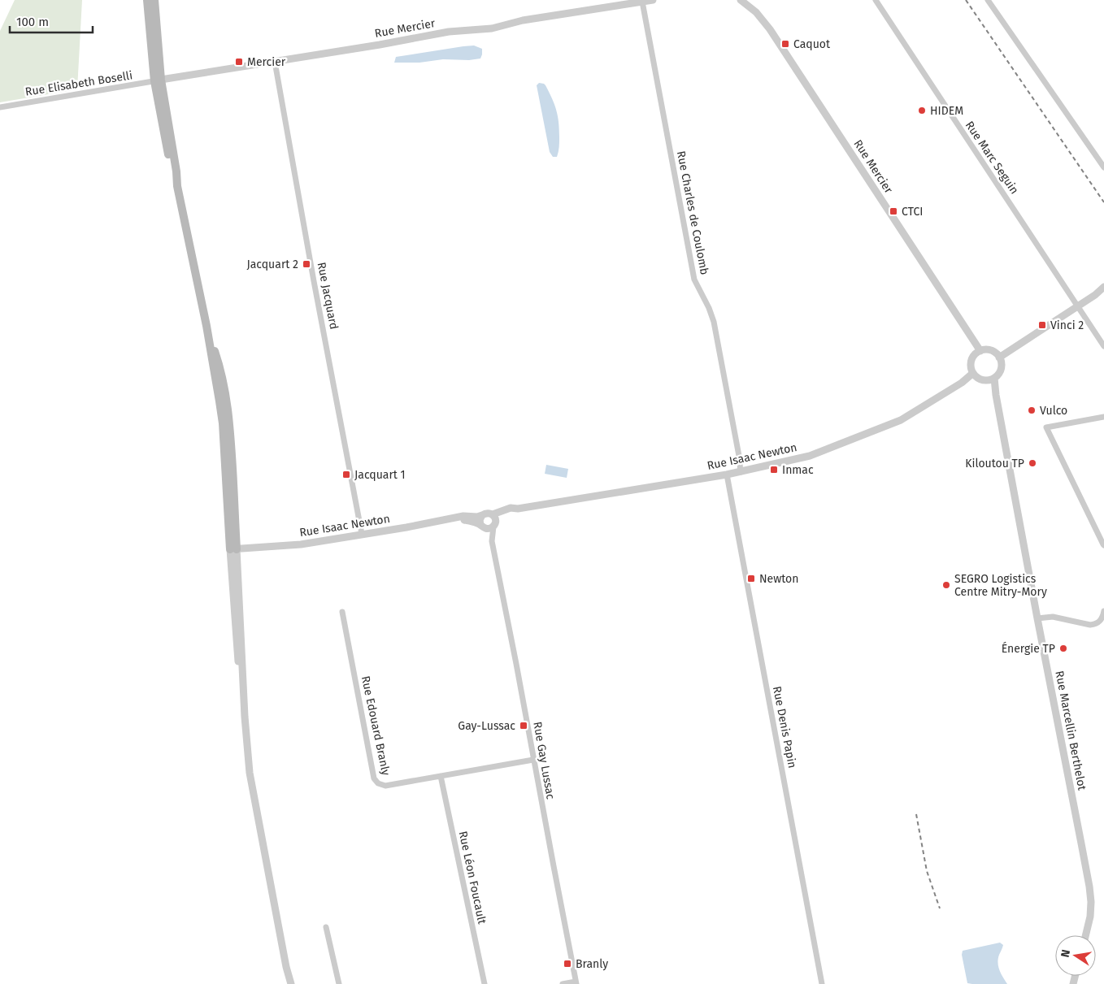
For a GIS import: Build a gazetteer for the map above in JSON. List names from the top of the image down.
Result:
{
  "streets": {
    "street": [
      "Rue Mercier",
      "Rue Elisabeth Boselli",
      "Rue Marc Seguin",
      "Rue Charles de Coulomb",
      "Rue Jacquard",
      "Rue Isaac Newton",
      "Rue Edouard Branly",
      "Rue Denis Papin",
      "Rue Marcellin Berthelot",
      "Rue Gay Lussac",
      "Rue Léon Foucault"
    ]
  },
  "crossings": [
    ["Rue Mercier", "Rue Elisabeth Boselli"],
    ["Rue Mercier", "Rue Charles de Coulomb"],
    ["Rue Mercier", "Rue Jacquard"],
    ["Rue Mercier", "Rue Isaac Newton"],
    ["Rue Mercier", "Rue Marcellin Berthelot"],
    ["Rue Charles de Coulomb", "Rue Isaac Newton"],
    ["Rue Jacquard", "Rue Isaac Newton"],
    ["Rue Isaac Newton", "Rue Denis Papin"],
    ["Rue Isaac Newton", "Rue Marcellin Berthelot"],
    ["Rue Isaac Newton", "Rue Gay Lussac"],
    ["Rue Edouard Branly", "Rue Gay Lussac"],
    ["Rue Edouard Branly", "Rue Léon Foucault"]
  ],
  "places": {
    "transit": [
      "Caquot",
      "Mercier",
      "CTCI",
      "Jacquart 2",
      "Vinci 2",
      "Inmac",
      "Jacquart 1",
      "Newton",
      "Gay-Lussac",
      "Branly"
    ],
    "other": [
      "HIDEM",
      "Vulco",
      "Kiloutou TP",
      "SEGRO Logistics Centre Mitry-Mory",
      "Énergie TP"
    ]
  },
  "scale_bar": "100 m",
  "north": "left"
}
